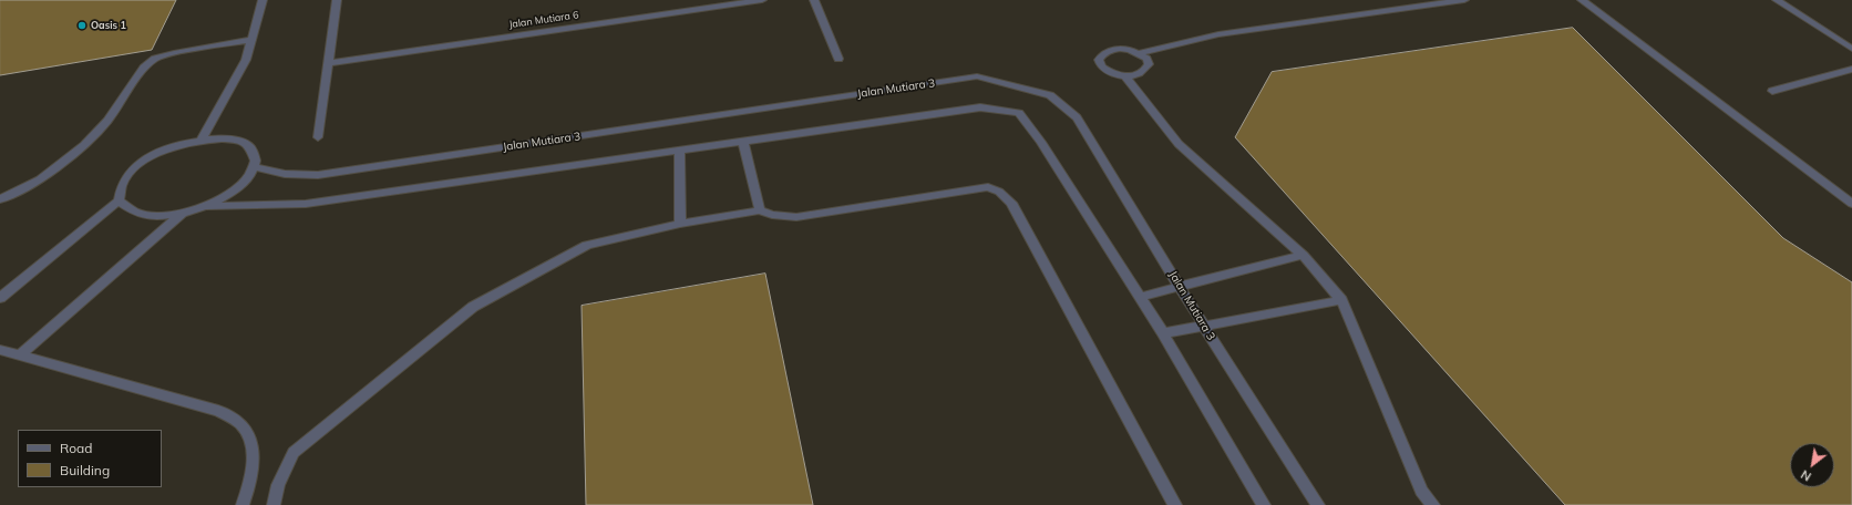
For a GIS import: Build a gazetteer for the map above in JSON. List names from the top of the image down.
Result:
{
  "streets": {
    "street": ["Jalan Mutiara 6", "Jalan Mutiara 3"]
  },
  "places": ["Oasis 1"],
  "legend": ["Road", "Building"],
  "north": "bottom left"
}
